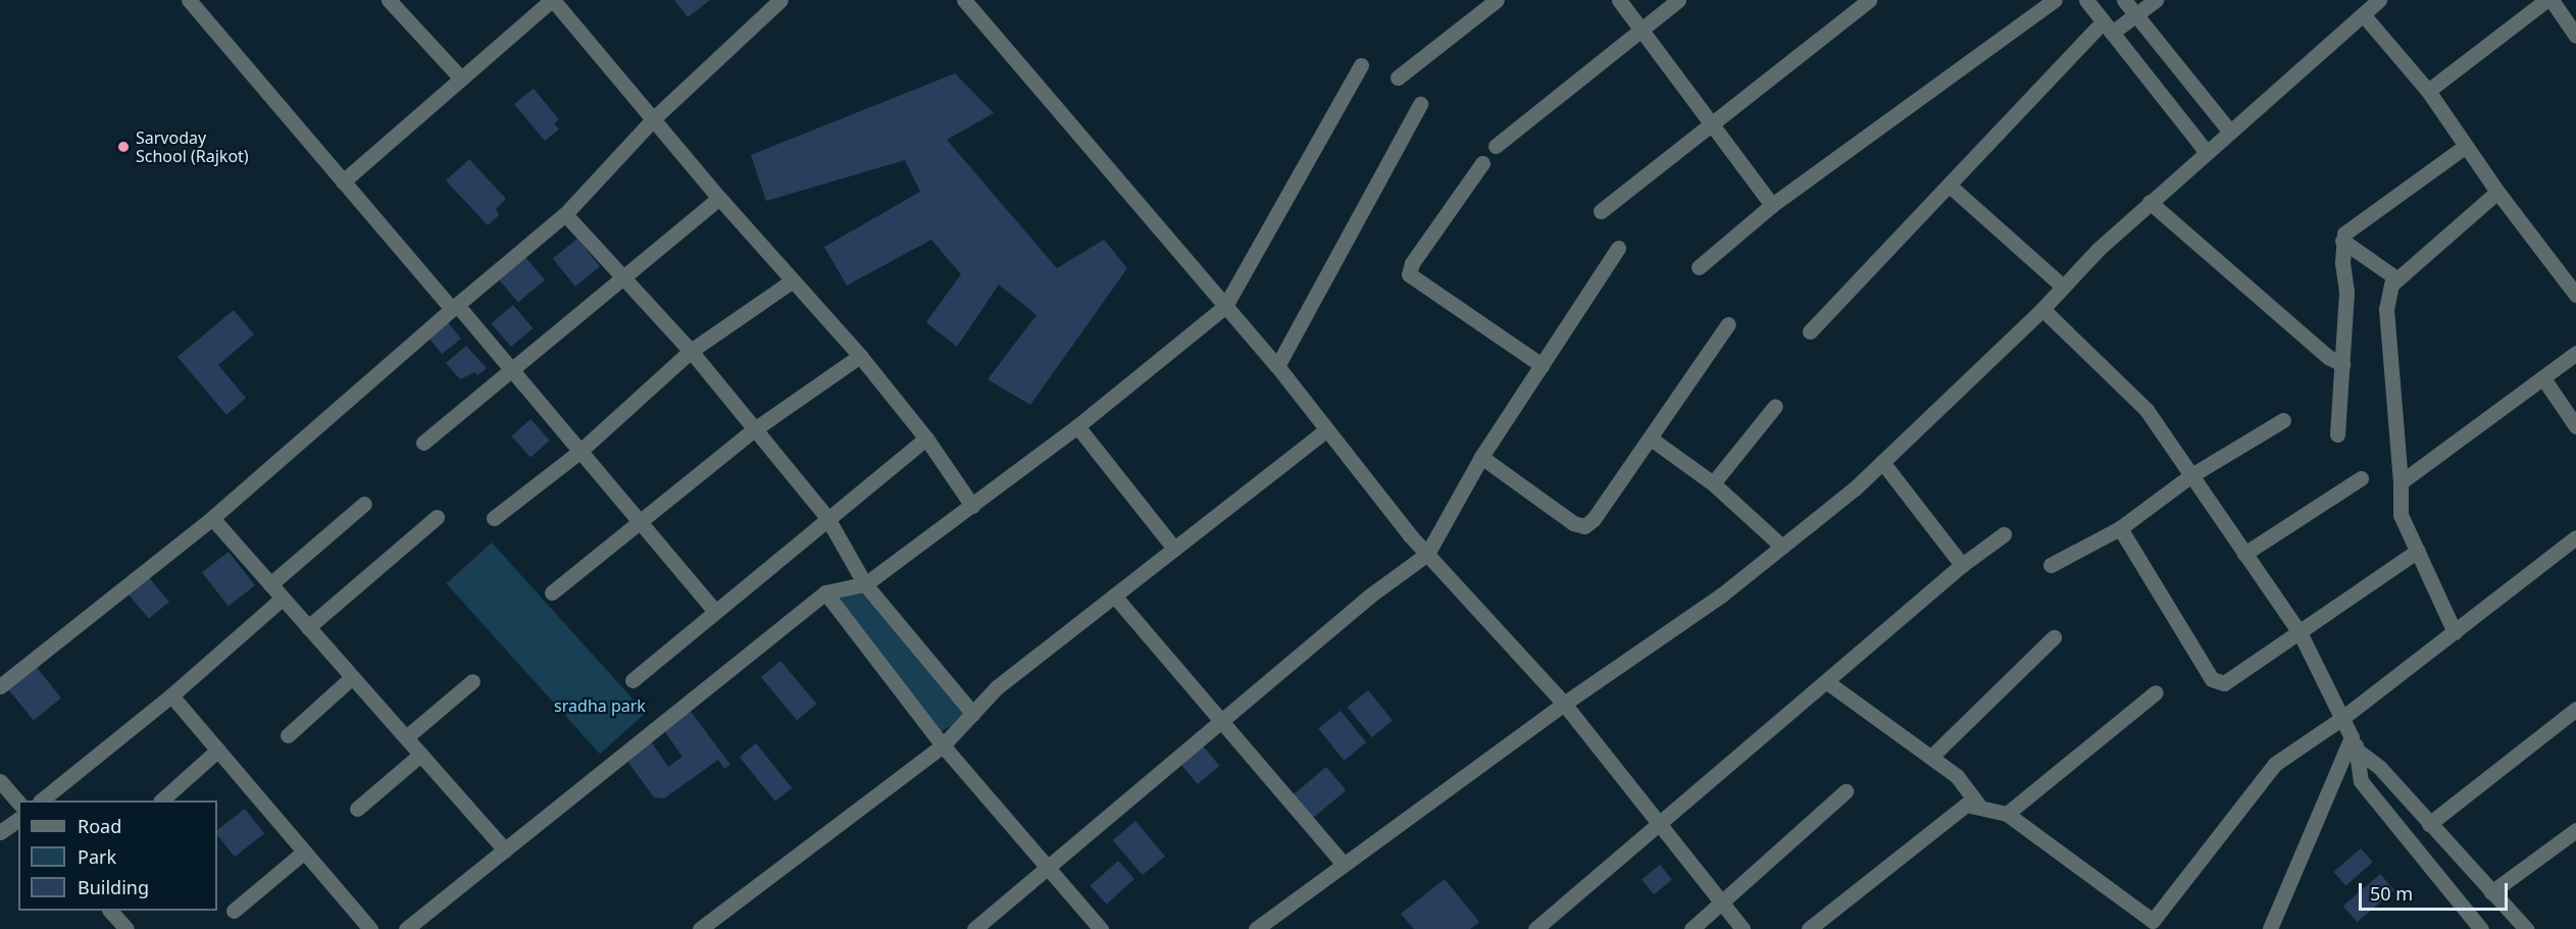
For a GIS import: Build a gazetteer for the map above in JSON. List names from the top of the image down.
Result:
{
  "parks": ["sradha park"],
  "places": ["Sarvoday School (Rajkot)"],
  "legend": ["Road", "Park", "Building"],
  "scale_bar": "50 m"
}
